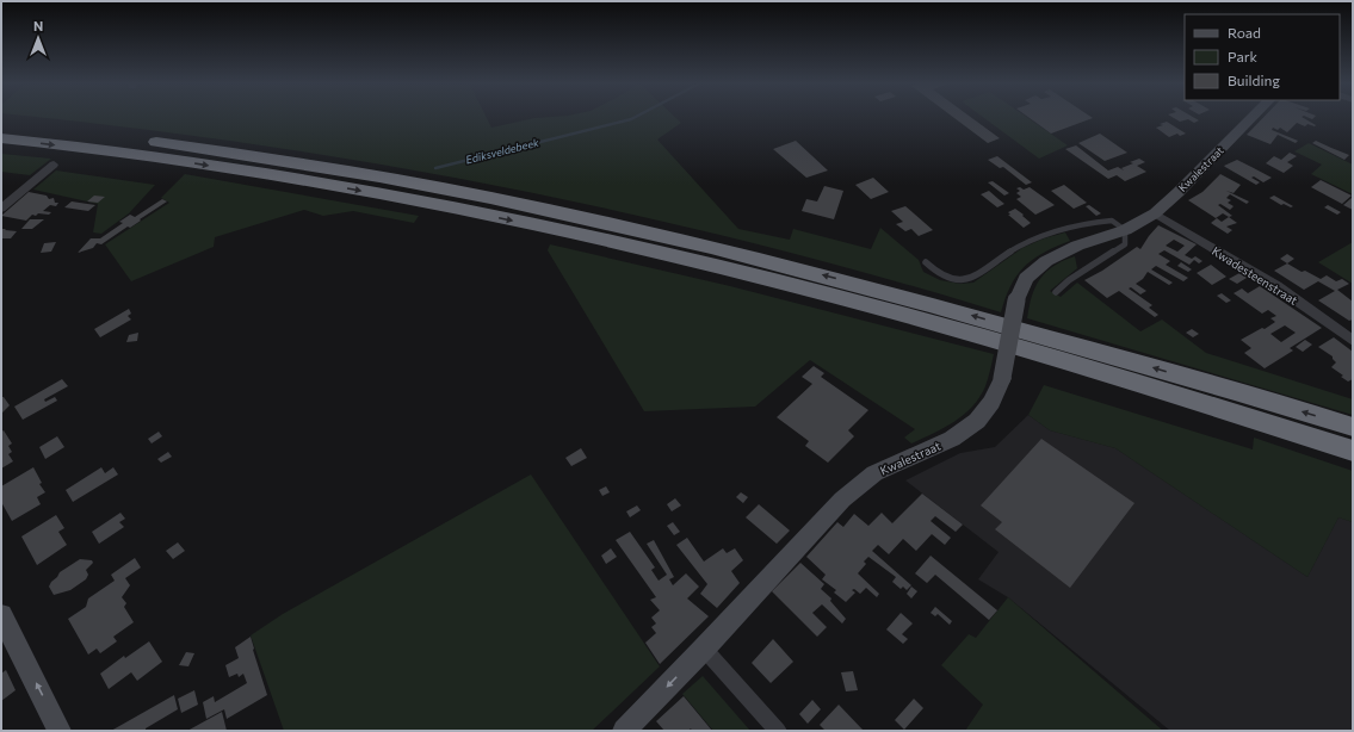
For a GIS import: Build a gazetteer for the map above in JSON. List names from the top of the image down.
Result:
{
  "streets": {
    "street": ["Kwalestraat", "Kwadesteenstraat"]
  },
  "crossings": [
    ["Kwalestraat", "Kwadesteenstraat"]
  ],
  "water": ["Ediksveldebeek"],
  "legend": ["Road", "Park", "Building"],
  "north": "top"
}
